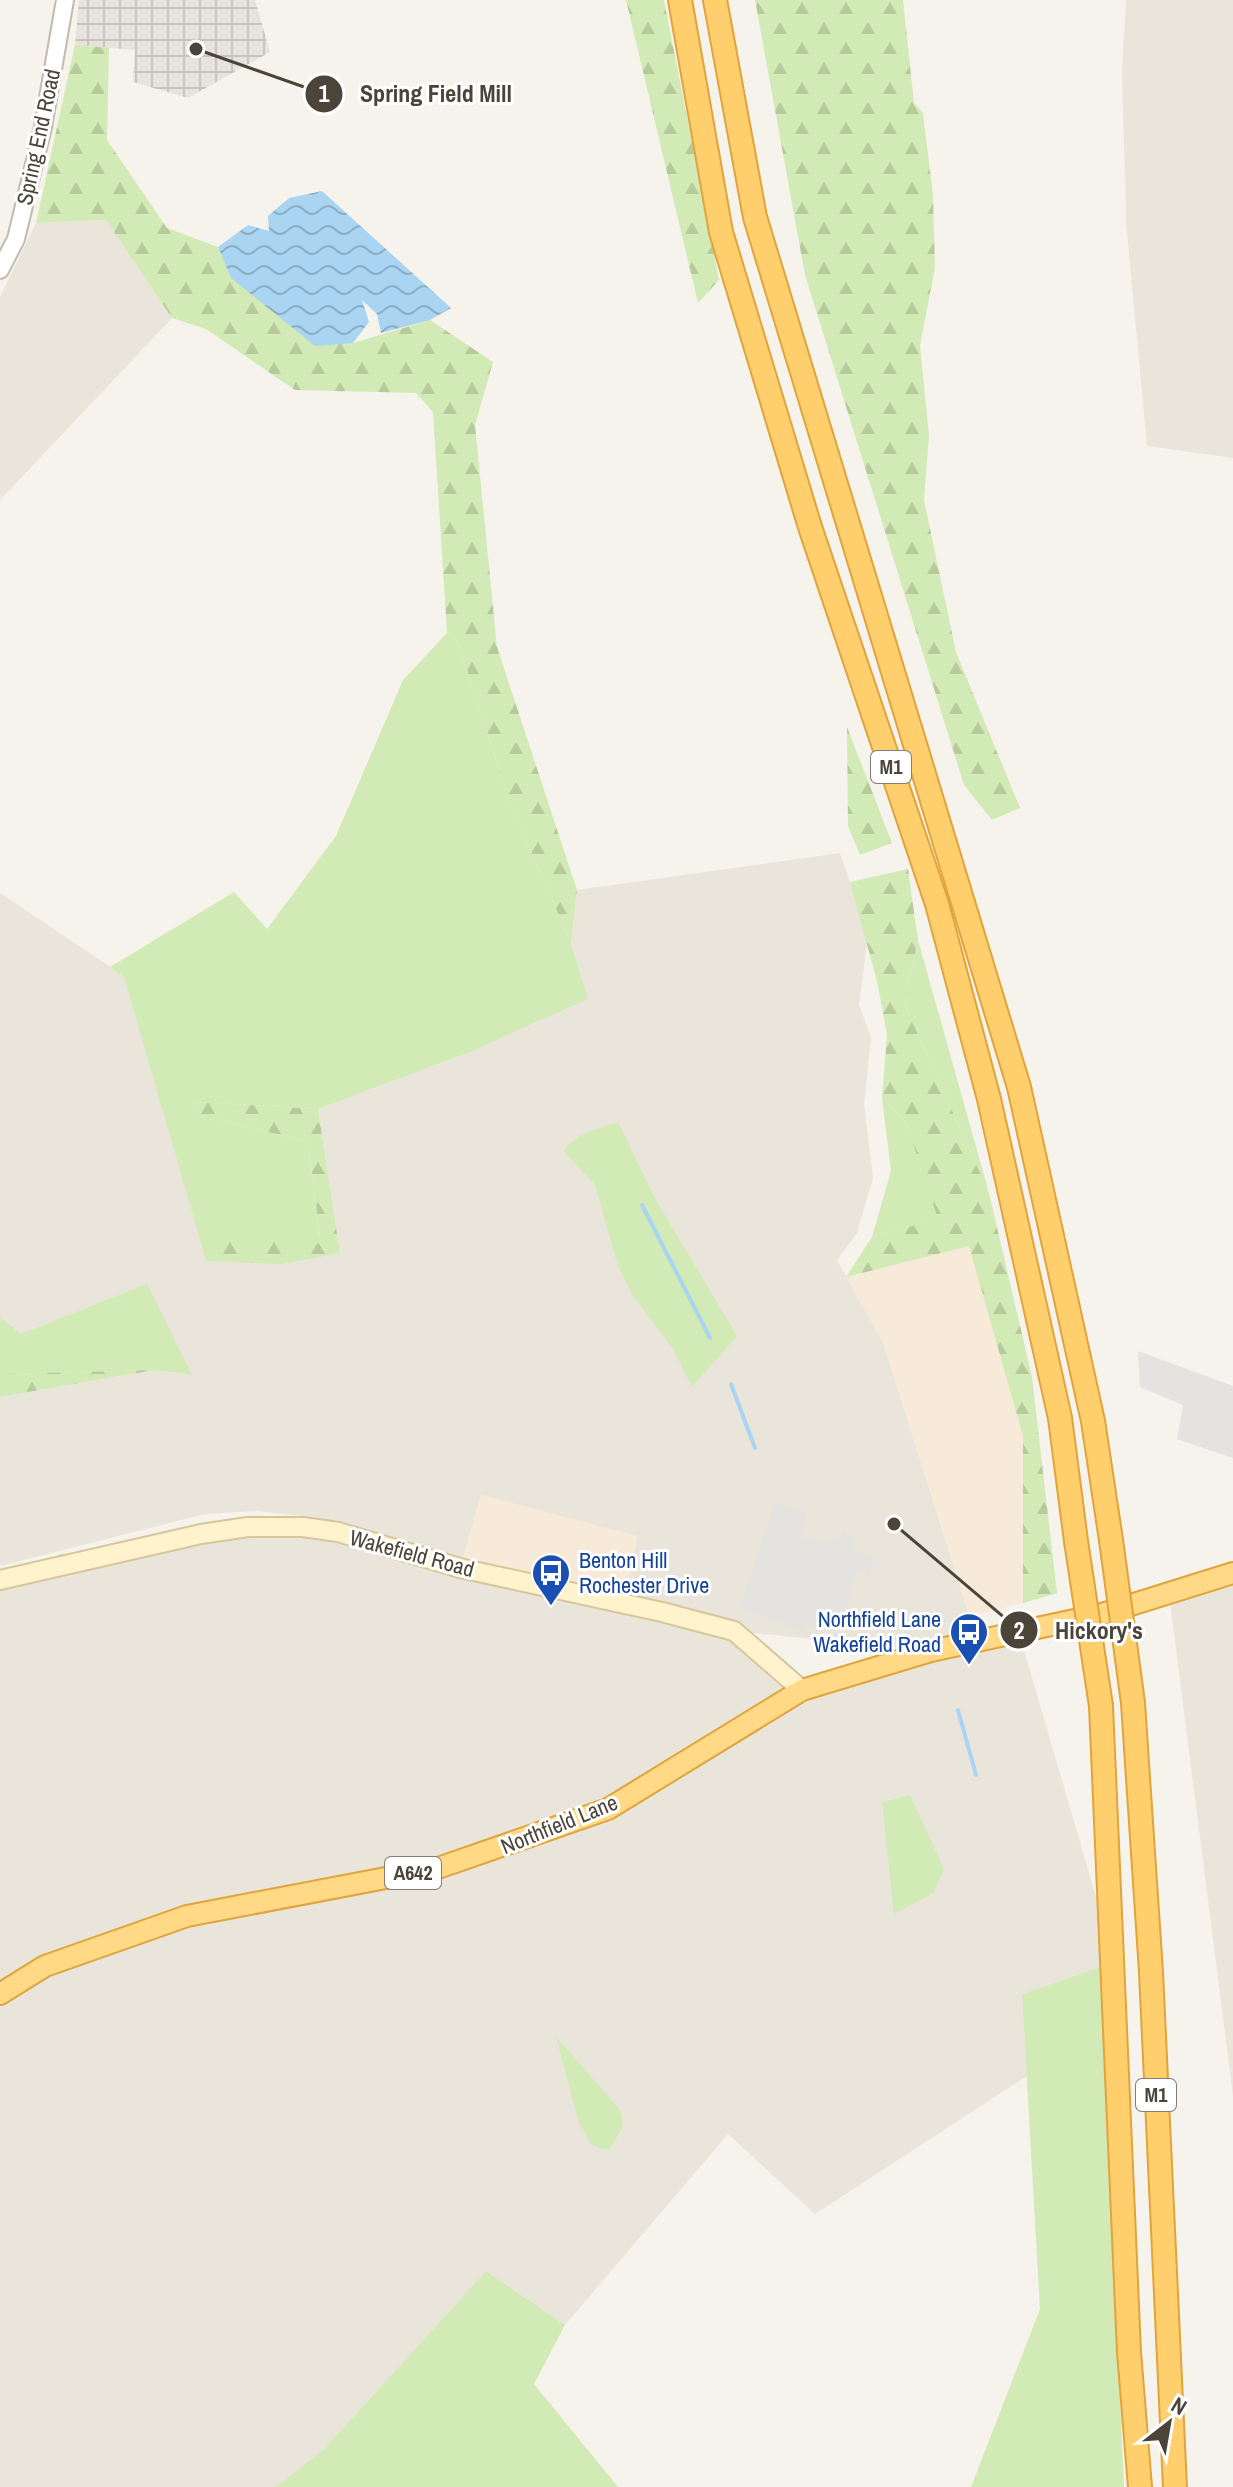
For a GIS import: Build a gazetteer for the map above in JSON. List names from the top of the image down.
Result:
{
  "streets": {
    "highway": ["M1", "Northfield Lane", "A642"],
    "main road": ["Wakefield Road"],
    "street": ["Spring End Road"]
  },
  "crossings": [
    ["Wakefield Road", "Northfield Lane"]
  ],
  "places": {
    "other": ["Spring Field Mill", "Hickory's"],
    "bus stop": ["Benton Hill Rochester Drive", "Northfield Lane Wakefield Road"]
  },
  "north": "top right"
}
